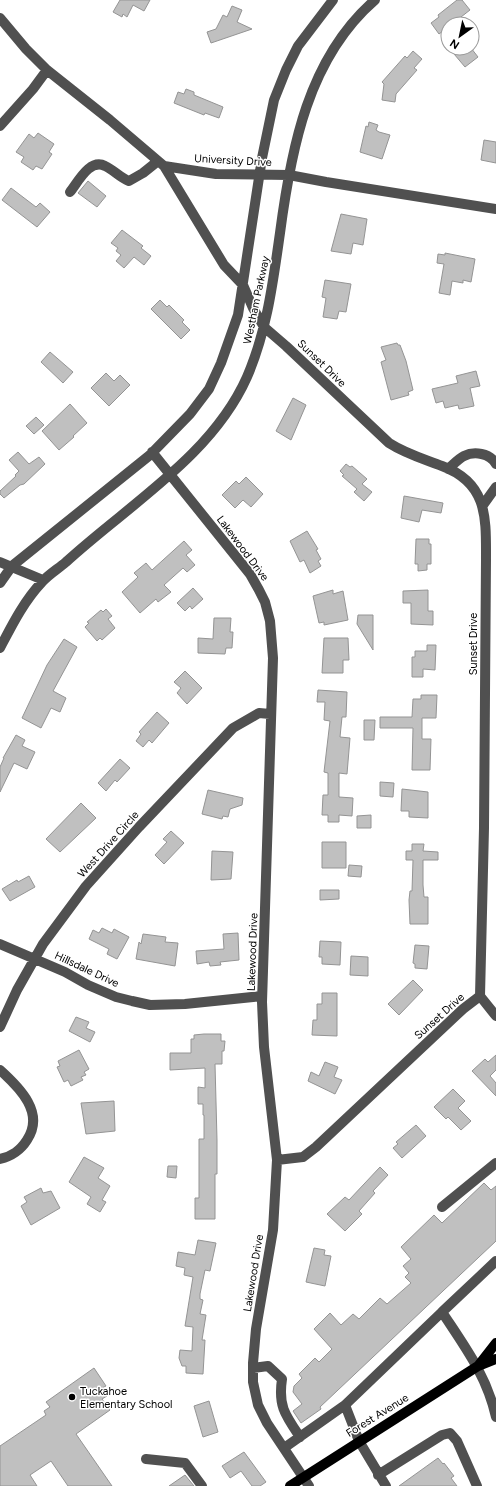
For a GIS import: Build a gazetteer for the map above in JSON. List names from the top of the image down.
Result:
{
  "streets": {
    "main road": ["Forest Avenue"],
    "street": [
      "University Drive",
      "Westham Parkway",
      "Sunset Drive",
      "Lakewood Drive",
      "West Drive Circle",
      "Hillsdale Drive"
    ]
  },
  "crossings": [
    ["University Drive", "Westham Parkway"],
    ["University Drive", "Sunset Drive"],
    ["Westham Parkway", "Sunset Drive"],
    ["Westham Parkway", "Lakewood Drive"],
    ["Sunset Drive", "Lakewood Drive"],
    ["Lakewood Drive", "West Drive Circle"],
    ["Lakewood Drive", "Hillsdale Drive"],
    ["Lakewood Drive", "Forest Avenue"],
    ["West Drive Circle", "Hillsdale Drive"]
  ],
  "places": ["Tuckahoe Elementary School"],
  "north": "bottom left"
}
